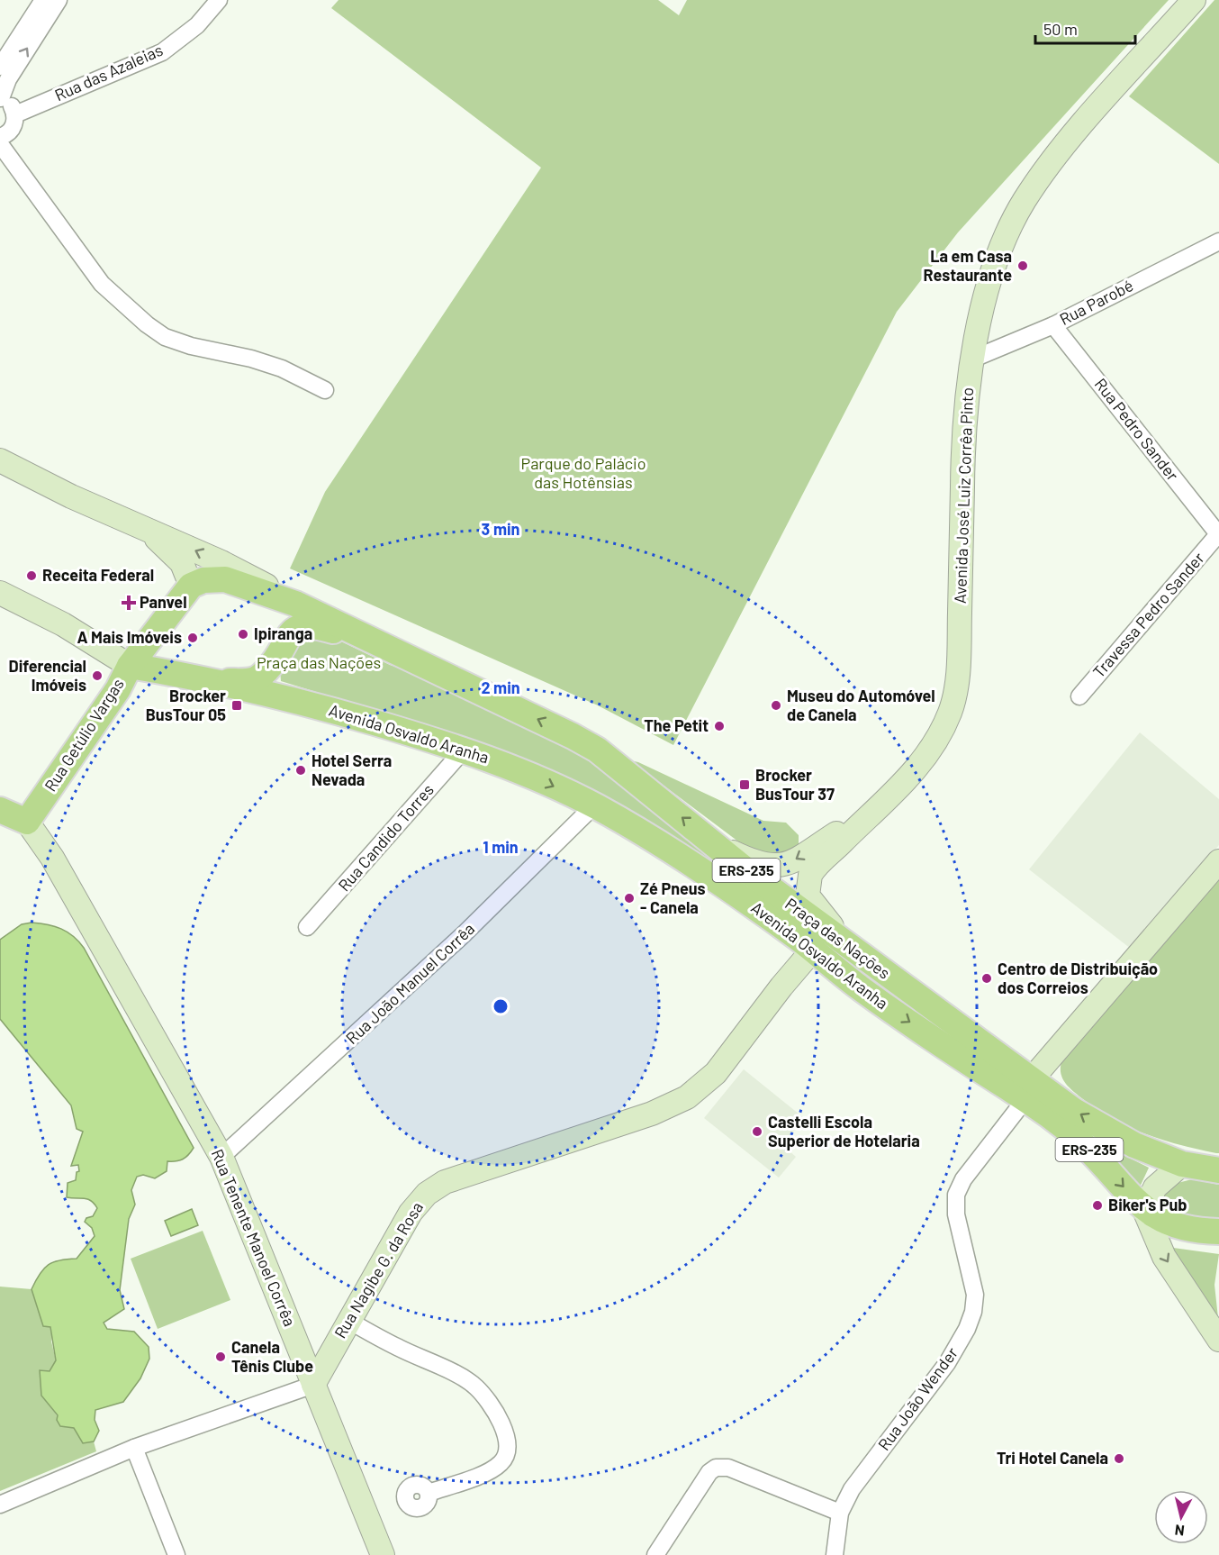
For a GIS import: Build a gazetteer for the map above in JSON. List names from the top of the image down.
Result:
{
  "streets": {
    "main road": [
      "Avenida Osvaldo Aranha",
      "Rua Getúlio Vargas",
      "ERS-235",
      "Praça das Nações",
      "Rua Tenente Manoel Corrêa"
    ],
    "street": [
      "Rua das Azaleias",
      "Rua Parobé",
      "Rua Pedro Sander",
      "Avenida José Luiz Corrêa Pinto",
      "Travessa Pedro Sander",
      "Rua Candido Torres",
      "Rua João Manuel Corrêa",
      "Rua Nagibe G. da Rosa",
      "Rua João Wender"
    ]
  },
  "crossings": [
    ["Rua Parobé", "Rua Pedro Sander"],
    ["Rua Parobé", "Avenida José Luiz Corrêa Pinto"],
    ["Rua Pedro Sander", "Travessa Pedro Sander"],
    ["Avenida José Luiz Corrêa Pinto", "Praça das Nações"],
    ["Avenida Osvaldo Aranha", "Rua Getúlio Vargas"],
    ["Avenida Osvaldo Aranha", "Rua Candido Torres"],
    ["Avenida Osvaldo Aranha", "ERS-235"],
    ["Avenida Osvaldo Aranha", "Praça das Nações"],
    ["Avenida Osvaldo Aranha", "Rua João Manuel Corrêa"],
    ["Avenida Osvaldo Aranha", "Rua Nagibe G. da Rosa"],
    ["Avenida Osvaldo Aranha", "Rua João Wender"],
    ["Rua Getúlio Vargas", "Rua Tenente Manoel Corrêa"],
    ["ERS-235", "Praça das Nações"],
    ["Praça das Nações", "Rua João Wender"],
    ["Rua João Manuel Corrêa", "Rua Tenente Manoel Corrêa"],
    ["Rua Tenente Manoel Corrêa", "Rua Nagibe G. da Rosa"]
  ],
  "one_way": ["Avenida Osvaldo Aranha", "Praça das Nações"],
  "parks": ["Parque do Palácio das Hotênsias", "Praça das Nações"],
  "places": {
    "other": [
      "La em Casa Restaurante",
      "Receita Federal",
      "Ipiranga",
      "A Mais Imóveis",
      "Diferencial Imóveis",
      "Museu do Automóvel de Canela",
      "The Petit",
      "Hotel Serra Nevada",
      "Zé Pneus - Canela",
      "Centro de Distribuição dos Correios",
      "Castelli Escola Superior de Hotelaria",
      "Biker's Pub",
      "Canela Tênis Clube",
      "Tri Hotel Canela"
    ],
    "health": ["Panvel"],
    "transit": ["Brocker BusTour 05", "Brocker BusTour 37"]
  },
  "scale_bar": "50 m",
  "north": "bottom",
  "rings": ["3 min", "2 min", "1 min"]
}
